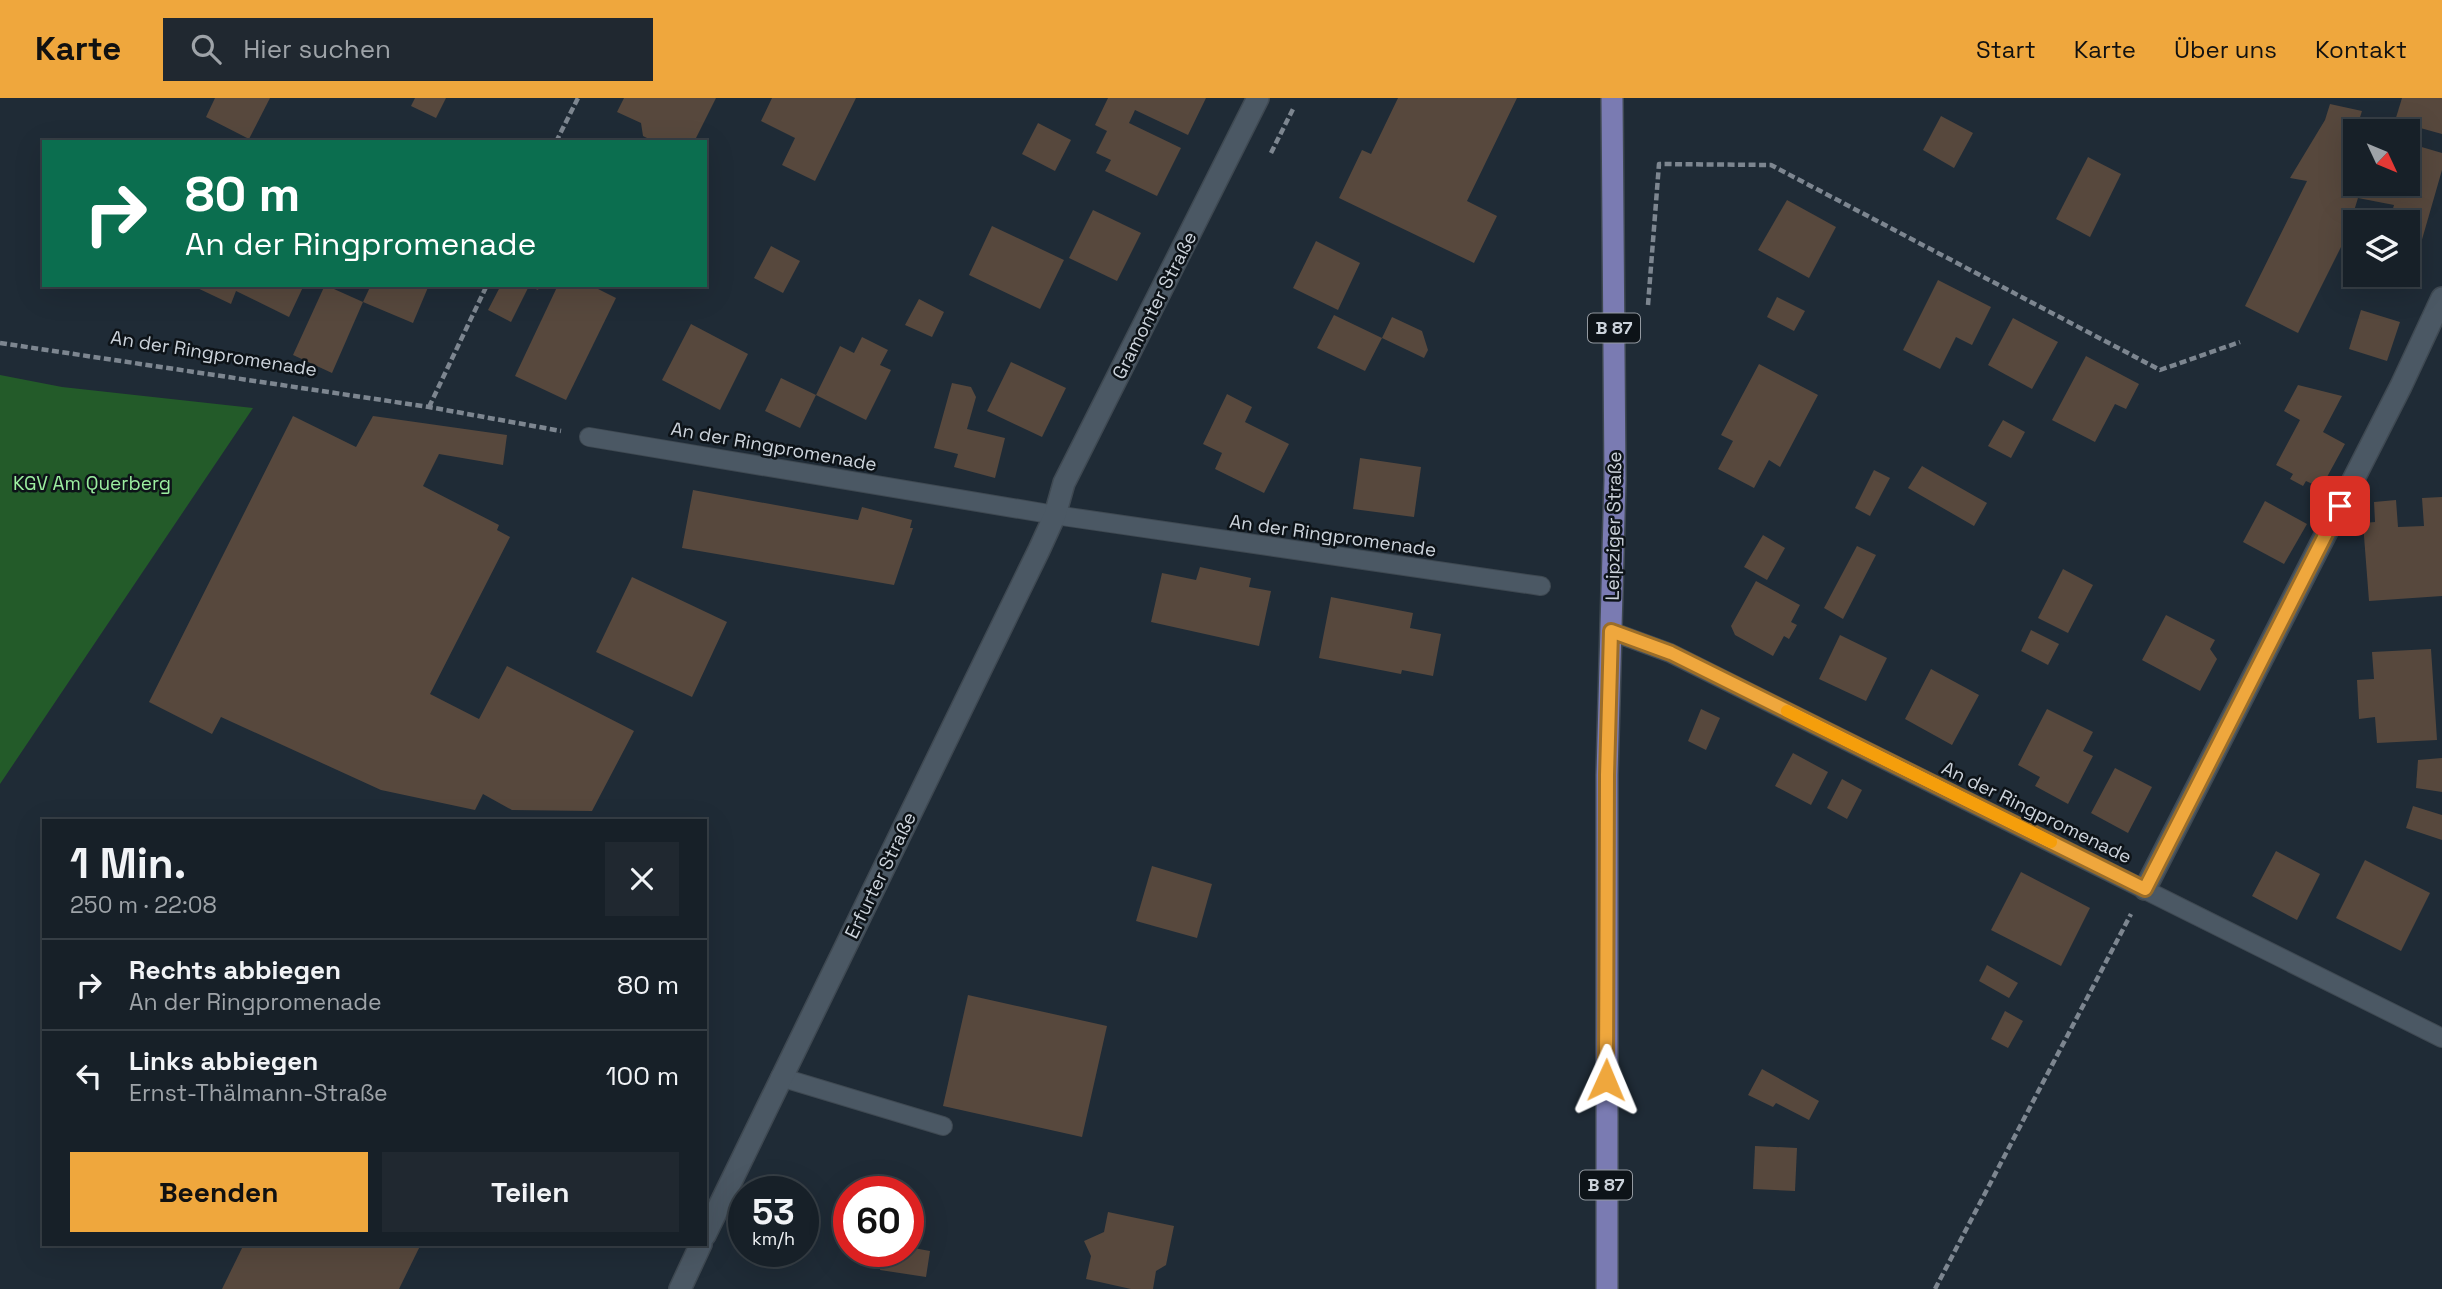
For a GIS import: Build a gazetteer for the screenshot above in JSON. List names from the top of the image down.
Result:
{
  "streets": {
    "main road": ["B 87", "Leipziger Straße"],
    "street": ["Gramonter Straße", "Erfurter Straße"],
    "lane": ["An der Ringpromenade"]
  },
  "crossings": [
    ["Gramonter Straße", "An der Ringpromenade"],
    ["Gramonter Straße", "Erfurter Straße"],
    ["An der Ringpromenade", "Leipziger Straße"],
    ["An der Ringpromenade", "Erfurter Straße"]
  ],
  "parks": ["KGV Am Querberg"],
  "north": "bottom right",
  "page": {
    "header": "Karte",
    "search": "Hier suchen",
    "nav": [
      "Start",
      "Karte",
      "Über uns",
      "Kontakt"
    ],
    "turn": ["80 m", "An der Ringpromenade"],
    "heading": ["1 Min.", "250 m · 22:08"],
    "list": [
      {
        "name": "Rechts abbiegen",
        "note": "An der Ringpromenade",
        "value": "80 m"
      },
      {
        "name": "Links abbiegen",
        "note": "Ernst-Thälmann-Straße",
        "value": "100 m"
      }
    ],
    "buttons": ["Beenden", "Teilen"],
    "speed": "53 km/h",
    "limit": "60"
  }
}
